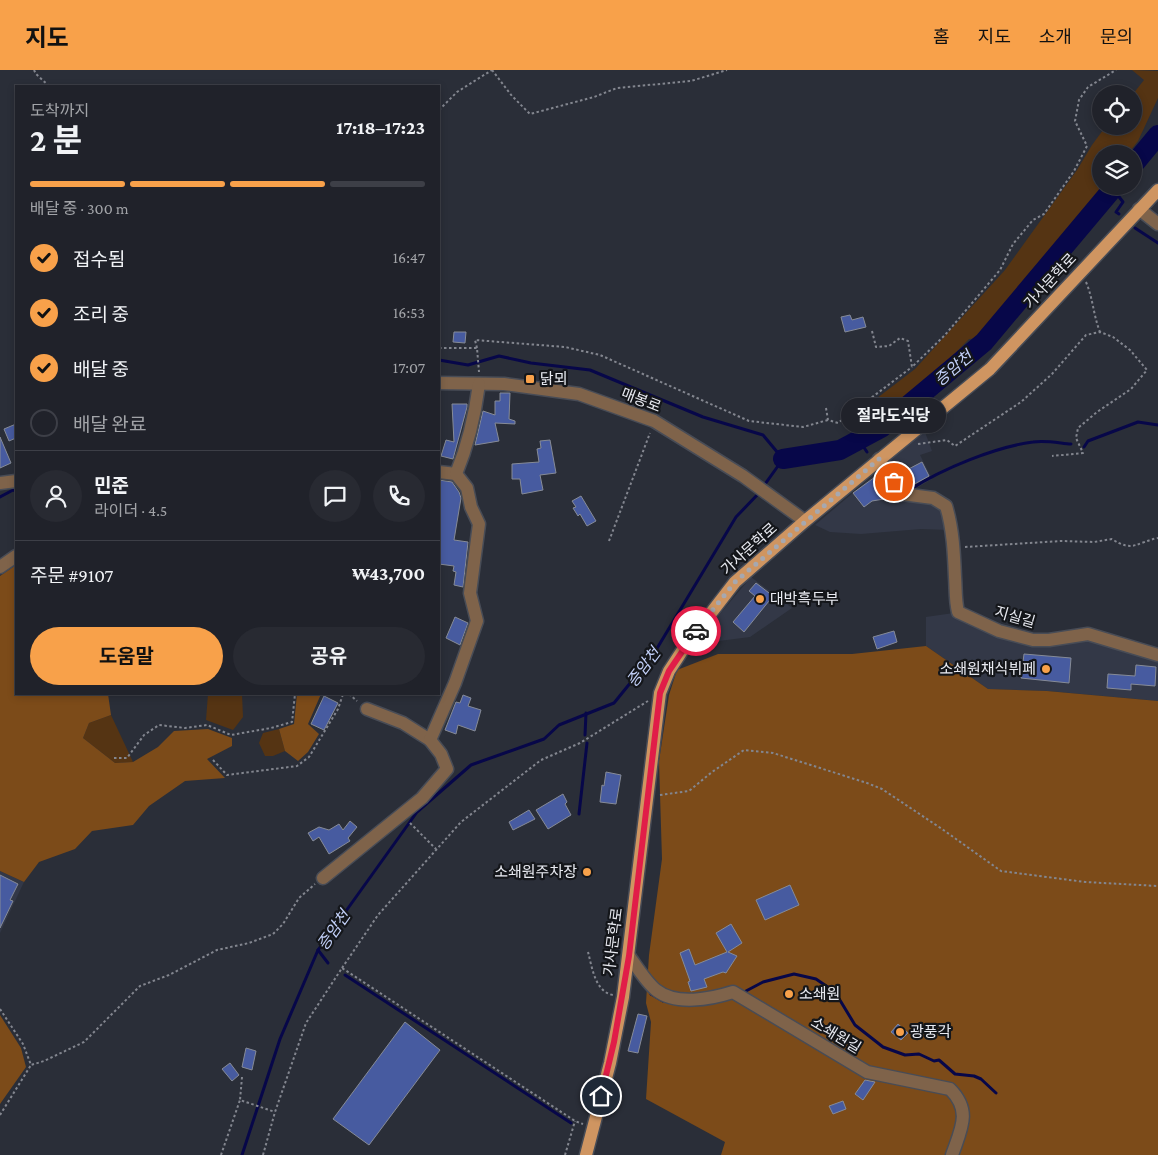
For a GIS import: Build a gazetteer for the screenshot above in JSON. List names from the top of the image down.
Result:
{
  "streets": {
    "main road": ["가사문학로"],
    "street": ["매봉로", "지실길", "소쇄원길"]
  },
  "crossings": [
    ["가사문학로", "매봉로"],
    ["가사문학로", "지실길"],
    ["가사문학로", "소쇄원길"]
  ],
  "water": ["증암천"],
  "places": {
    "transit": ["닭뫼"],
    "other": [
      "절라도식당",
      "대박흑두부",
      "소쇄원채식뷔페",
      "소쇄원주차장",
      "소쇄원",
      "광풍각"
    ]
  },
  "page": {
    "header": "지도",
    "nav": [
      "홈",
      "지도",
      "소개",
      "문의"
    ],
    "heading": ["2 분", "도착까지", "17:18–17:23"],
    "panel": [
      "민준",
      "라이더 · 4.5",
      "주문 #9107",
      "₩43,700"
    ],
    "bar": "배달 중 · 300 m",
    "list": [
      ["접수됨", "16:47"],
      ["조리 중", "16:53"],
      ["배달 중", "17:07"],
      "배달 완료"
    ],
    "bubble": "절라도식당",
    "buttons": ["도움말", "공유"]
  }
}
